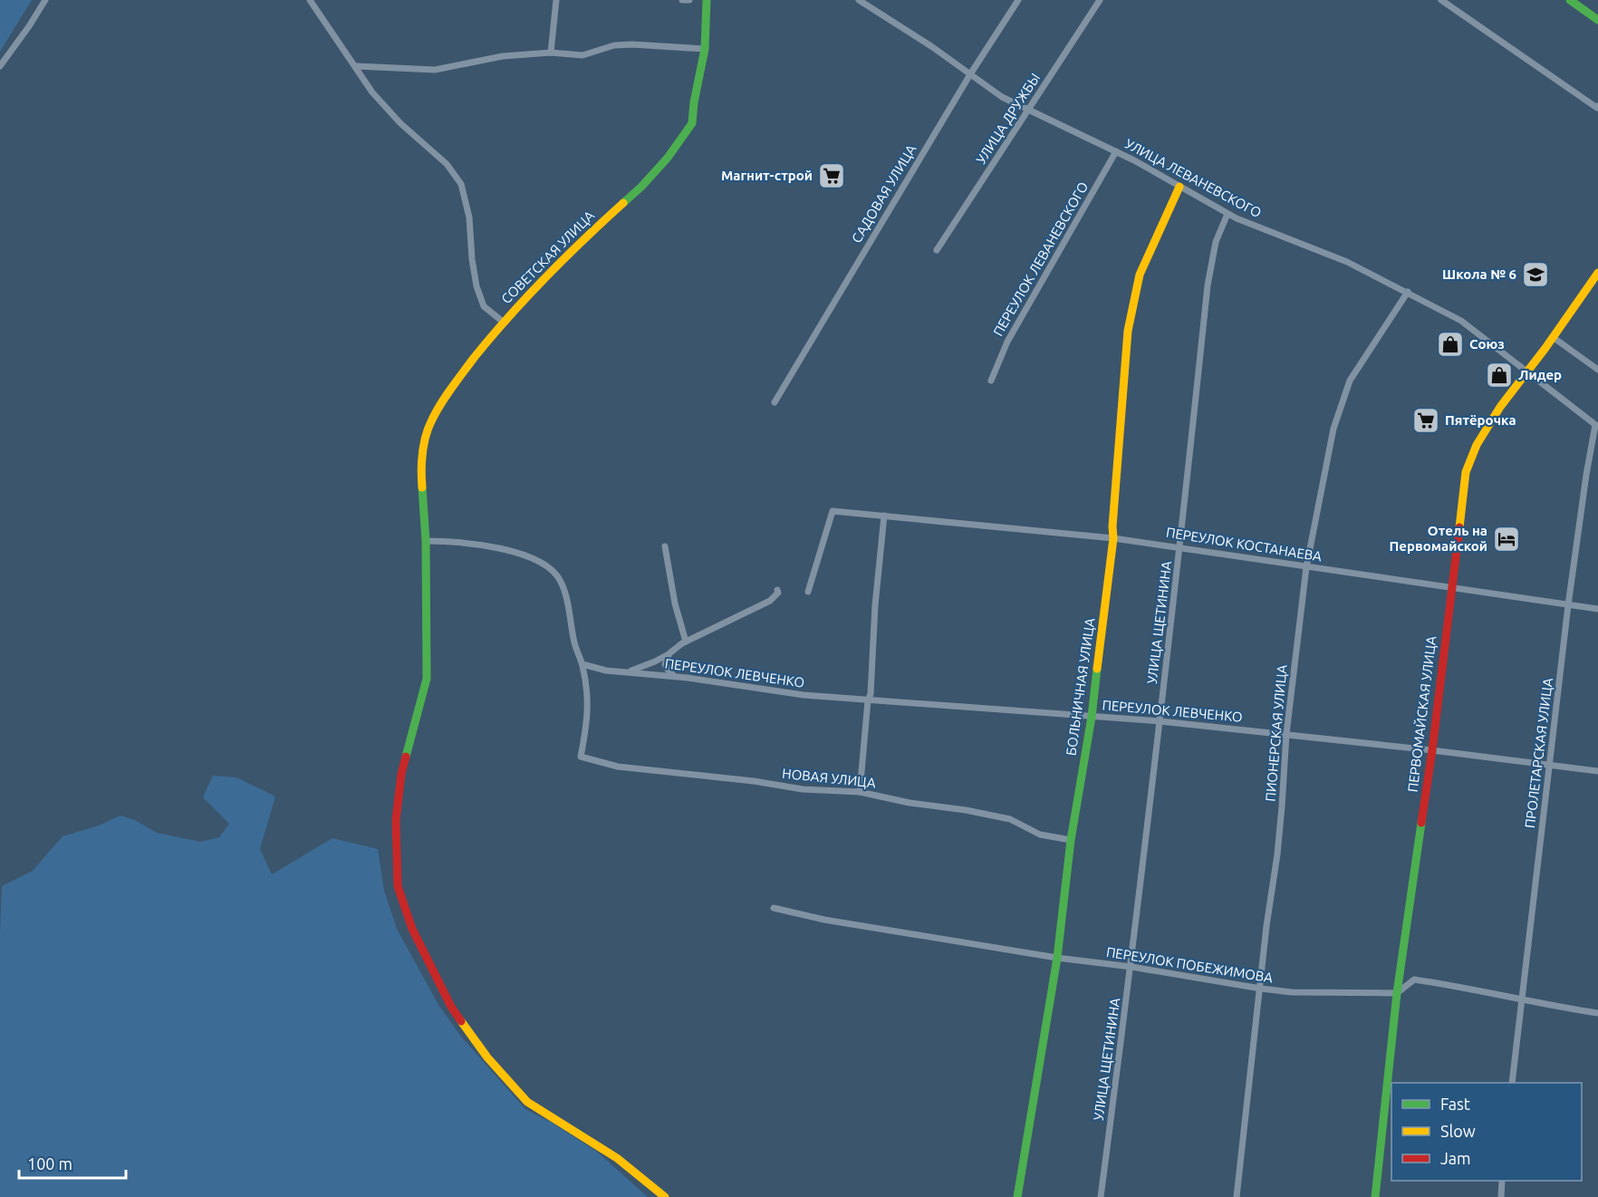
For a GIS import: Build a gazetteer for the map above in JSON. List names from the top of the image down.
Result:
{
  "streets": {
    "street": [
      "УЛИЦА ДРУЖБЫ",
      "УЛИЦА ЛЕВАНЕВСКОГО",
      "САДОВАЯ УЛИЦА",
      "СОВЕТСКАЯ УЛИЦА",
      "ПЕРЕУЛОК ЛЕВАНЕВСКОГО",
      "ПЕРЕУЛОК КОСТАНАЕВА",
      "УЛИЦА ЩЕТИНИНА",
      "ПЕРЕУЛОК ЛЕВЧЕНКО",
      "БОЛЬНИЧНАЯ УЛИЦА",
      "ПЕРВОМАЙСКАЯ УЛИЦА",
      "ПИОНЕРСКАЯ УЛИЦА",
      "ПРОЛЕТАРСКАЯ УЛИЦА",
      "НОВАЯ УЛИЦА",
      "ПЕРЕУЛОК ПОБЕЖИМОВА"
    ]
  },
  "crossings": [
    ["УЛИЦА ДРУЖБЫ", "УЛИЦА ЛЕВАНЕВСКОГО"],
    ["УЛИЦА ЛЕВАНЕВСКОГО", "САДОВАЯ УЛИЦА"],
    ["УЛИЦА ЛЕВАНЕВСКОГО", "ПЕРЕУЛОК ЛЕВАНЕВСКОГО"],
    ["УЛИЦА ЛЕВАНЕВСКОГО", "УЛИЦА ЩЕТИНИНА"],
    ["УЛИЦА ЛЕВАНЕВСКОГО", "БОЛЬНИЧНАЯ УЛИЦА"],
    ["УЛИЦА ЛЕВАНЕВСКОГО", "ПЕРВОМАЙСКАЯ УЛИЦА"],
    ["УЛИЦА ЛЕВАНЕВСКОГО", "ПИОНЕРСКАЯ УЛИЦА"],
    ["УЛИЦА ЛЕВАНЕВСКОГО", "ПРОЛЕТАРСКАЯ УЛИЦА"],
    ["ПЕРЕУЛОК КОСТАНАЕВА", "УЛИЦА ЩЕТИНИНА"],
    ["ПЕРЕУЛОК КОСТАНАЕВА", "БОЛЬНИЧНАЯ УЛИЦА"],
    ["ПЕРЕУЛОК КОСТАНАЕВА", "ПЕРВОМАЙСКАЯ УЛИЦА"],
    ["ПЕРЕУЛОК КОСТАНАЕВА", "ПИОНЕРСКАЯ УЛИЦА"],
    ["ПЕРЕУЛОК КОСТАНАЕВА", "ПРОЛЕТАРСКАЯ УЛИЦА"],
    ["УЛИЦА ЩЕТИНИНА", "ПЕРЕУЛОК ЛЕВЧЕНКО"],
    ["УЛИЦА ЩЕТИНИНА", "ПЕРЕУЛОК ПОБЕЖИМОВА"],
    ["ПЕРЕУЛОК ЛЕВЧЕНКО", "БОЛЬНИЧНАЯ УЛИЦА"],
    ["ПЕРЕУЛОК ЛЕВЧЕНКО", "ПЕРВОМАЙСКАЯ УЛИЦА"],
    ["ПЕРЕУЛОК ЛЕВЧЕНКО", "ПИОНЕРСКАЯ УЛИЦА"],
    ["ПЕРЕУЛОК ЛЕВЧЕНКО", "ПРОЛЕТАРСКАЯ УЛИЦА"],
    ["ПЕРЕУЛОК ЛЕВЧЕНКО", "НОВАЯ УЛИЦА"],
    ["БОЛЬНИЧНАЯ УЛИЦА", "НОВАЯ УЛИЦА"],
    ["БОЛЬНИЧНАЯ УЛИЦА", "ПЕРЕУЛОК ПОБЕЖИМОВА"],
    ["ПЕРВОМАЙСКАЯ УЛИЦА", "ПЕРЕУЛОК ПОБЕЖИМОВА"],
    ["ПИОНЕРСКАЯ УЛИЦА", "ПЕРЕУЛОК ПОБЕЖИМОВА"],
    ["ПРОЛЕТАРСКАЯ УЛИЦА", "ПЕРЕУЛОК ПОБЕЖИМОВА"]
  ],
  "places": {
    "supermarket": ["Магнит-строй", "Пятёрочка"],
    "school or university": ["Школа № 6"],
    "shop": ["Союз", "Лидер"],
    "hotel": ["Отель на Первомайской"]
  },
  "legend": ["Fast", "Slow", "Jam"],
  "scale_bar": "100 m"
}
